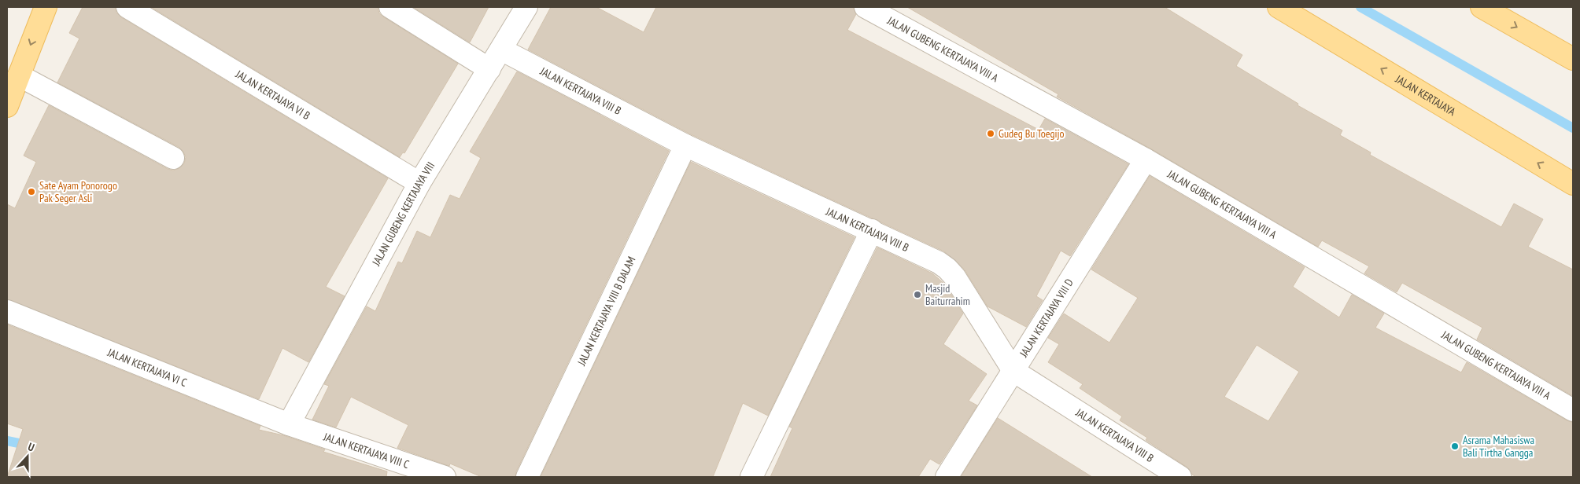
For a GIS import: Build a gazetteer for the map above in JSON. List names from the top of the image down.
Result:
{
  "streets": {
    "main road": ["JALAN KERTAJAYA"],
    "street": [
      "JALAN GUBENG KERTAJAYA VIII A",
      "JALAN KERTAJAYA VIII B",
      "JALAN KERTAJAYA VI B",
      "JALAN GUBENG KERTAJAYA VIII",
      "JALAN KERTAJAYA VIII B DALAM",
      "JALAN KERTAJAYA VIII D",
      "JALAN KERTAJAYA VI C",
      "JALAN KERTAJAYA VIII C"
    ]
  },
  "crossings": [
    ["JALAN GUBENG KERTAJAYA VIII A", "JALAN KERTAJAYA VIII D"],
    ["JALAN KERTAJAYA VIII B", "JALAN GUBENG KERTAJAYA VIII"],
    ["JALAN KERTAJAYA VIII B", "JALAN KERTAJAYA VIII B DALAM"],
    ["JALAN KERTAJAYA VIII B", "JALAN KERTAJAYA VIII D"],
    ["JALAN KERTAJAYA VI B", "JALAN GUBENG KERTAJAYA VIII"],
    ["JALAN GUBENG KERTAJAYA VIII", "JALAN KERTAJAYA VI C"],
    ["JALAN GUBENG KERTAJAYA VIII", "JALAN KERTAJAYA VIII C"],
    ["JALAN KERTAJAYA VI C", "JALAN KERTAJAYA VIII C"]
  ],
  "places": [
    "Gudeg Bu Toegijo",
    "Sate Ayam Ponorogo Pak Seger Asli",
    "Masjid Baiturrahim",
    "Asrama Mahasiswa Bali Tirtha Gangga"
  ],
  "north": "top"
}
